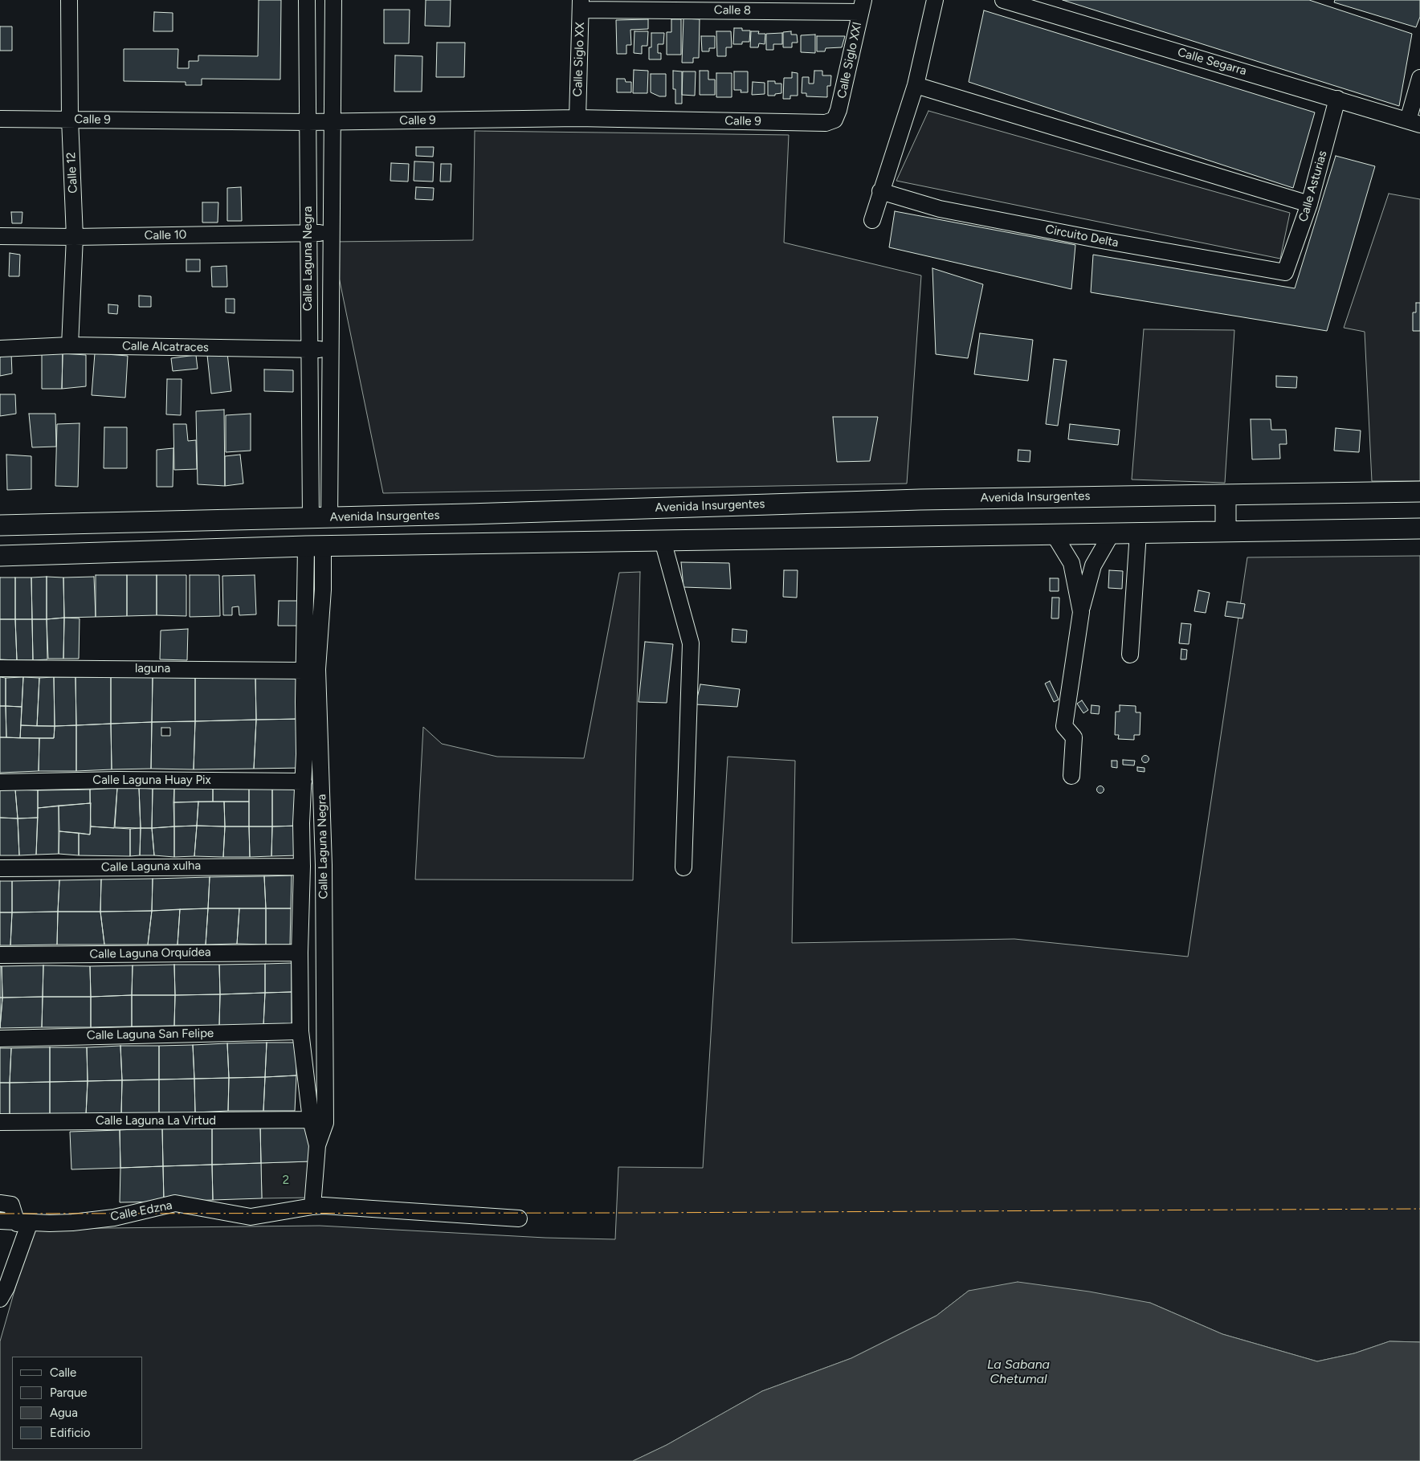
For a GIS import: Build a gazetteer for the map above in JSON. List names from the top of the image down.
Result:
{
  "streets": {
    "main road": ["Avenida Insurgentes"],
    "street": [
      "Calle 8",
      "Calle Siglo XX",
      "Calle Siglo XXI",
      "Calle Segarra",
      "Calle 9",
      "Calle 12",
      "Calle Asturias",
      "Calle 10",
      "Circuito Delta",
      "Calle Laguna Negra",
      "Calle Alcatraces",
      "laguna",
      "Calle Laguna Huay Pix",
      "Calle Laguna xulha",
      "Calle Laguna Orquídea",
      "Calle Laguna San Felipe",
      "Calle Laguna La Virtud",
      "Calle Edzna"
    ]
  },
  "crossings": [
    ["Calle 8", "Calle Siglo XX"],
    ["Calle 8", "Calle Siglo XXI"],
    ["Calle Siglo XX", "Calle 9"],
    ["Calle Siglo XXI", "Calle 9"],
    ["Calle Segarra", "Calle Asturias"],
    ["Calle 9", "Calle 12"],
    ["Calle 9", "Calle Laguna Negra"],
    ["Calle 12", "Calle 10"],
    ["Calle 12", "Calle Alcatraces"],
    ["Calle Asturias", "Circuito Delta"],
    ["Calle 10", "Calle Laguna Negra"],
    ["Calle Laguna Negra", "Calle Alcatraces"],
    ["Calle Laguna Negra", "Avenida Insurgentes"],
    ["Calle Laguna Negra", "laguna"],
    ["Calle Laguna Negra", "Calle Laguna Huay Pix"],
    ["Calle Laguna Negra", "Calle Laguna xulha"],
    ["Calle Laguna Negra", "Calle Laguna Orquídea"],
    ["Calle Laguna Negra", "Calle Laguna San Felipe"],
    ["Calle Laguna Negra", "Calle Laguna La Virtud"],
    ["Calle Laguna Negra", "Calle Edzna"]
  ],
  "water": ["La Sabana Chetumal"],
  "parks": ["2"],
  "legend": [
    "Calle",
    "Parque",
    "Agua",
    "Edificio"
  ]
}
